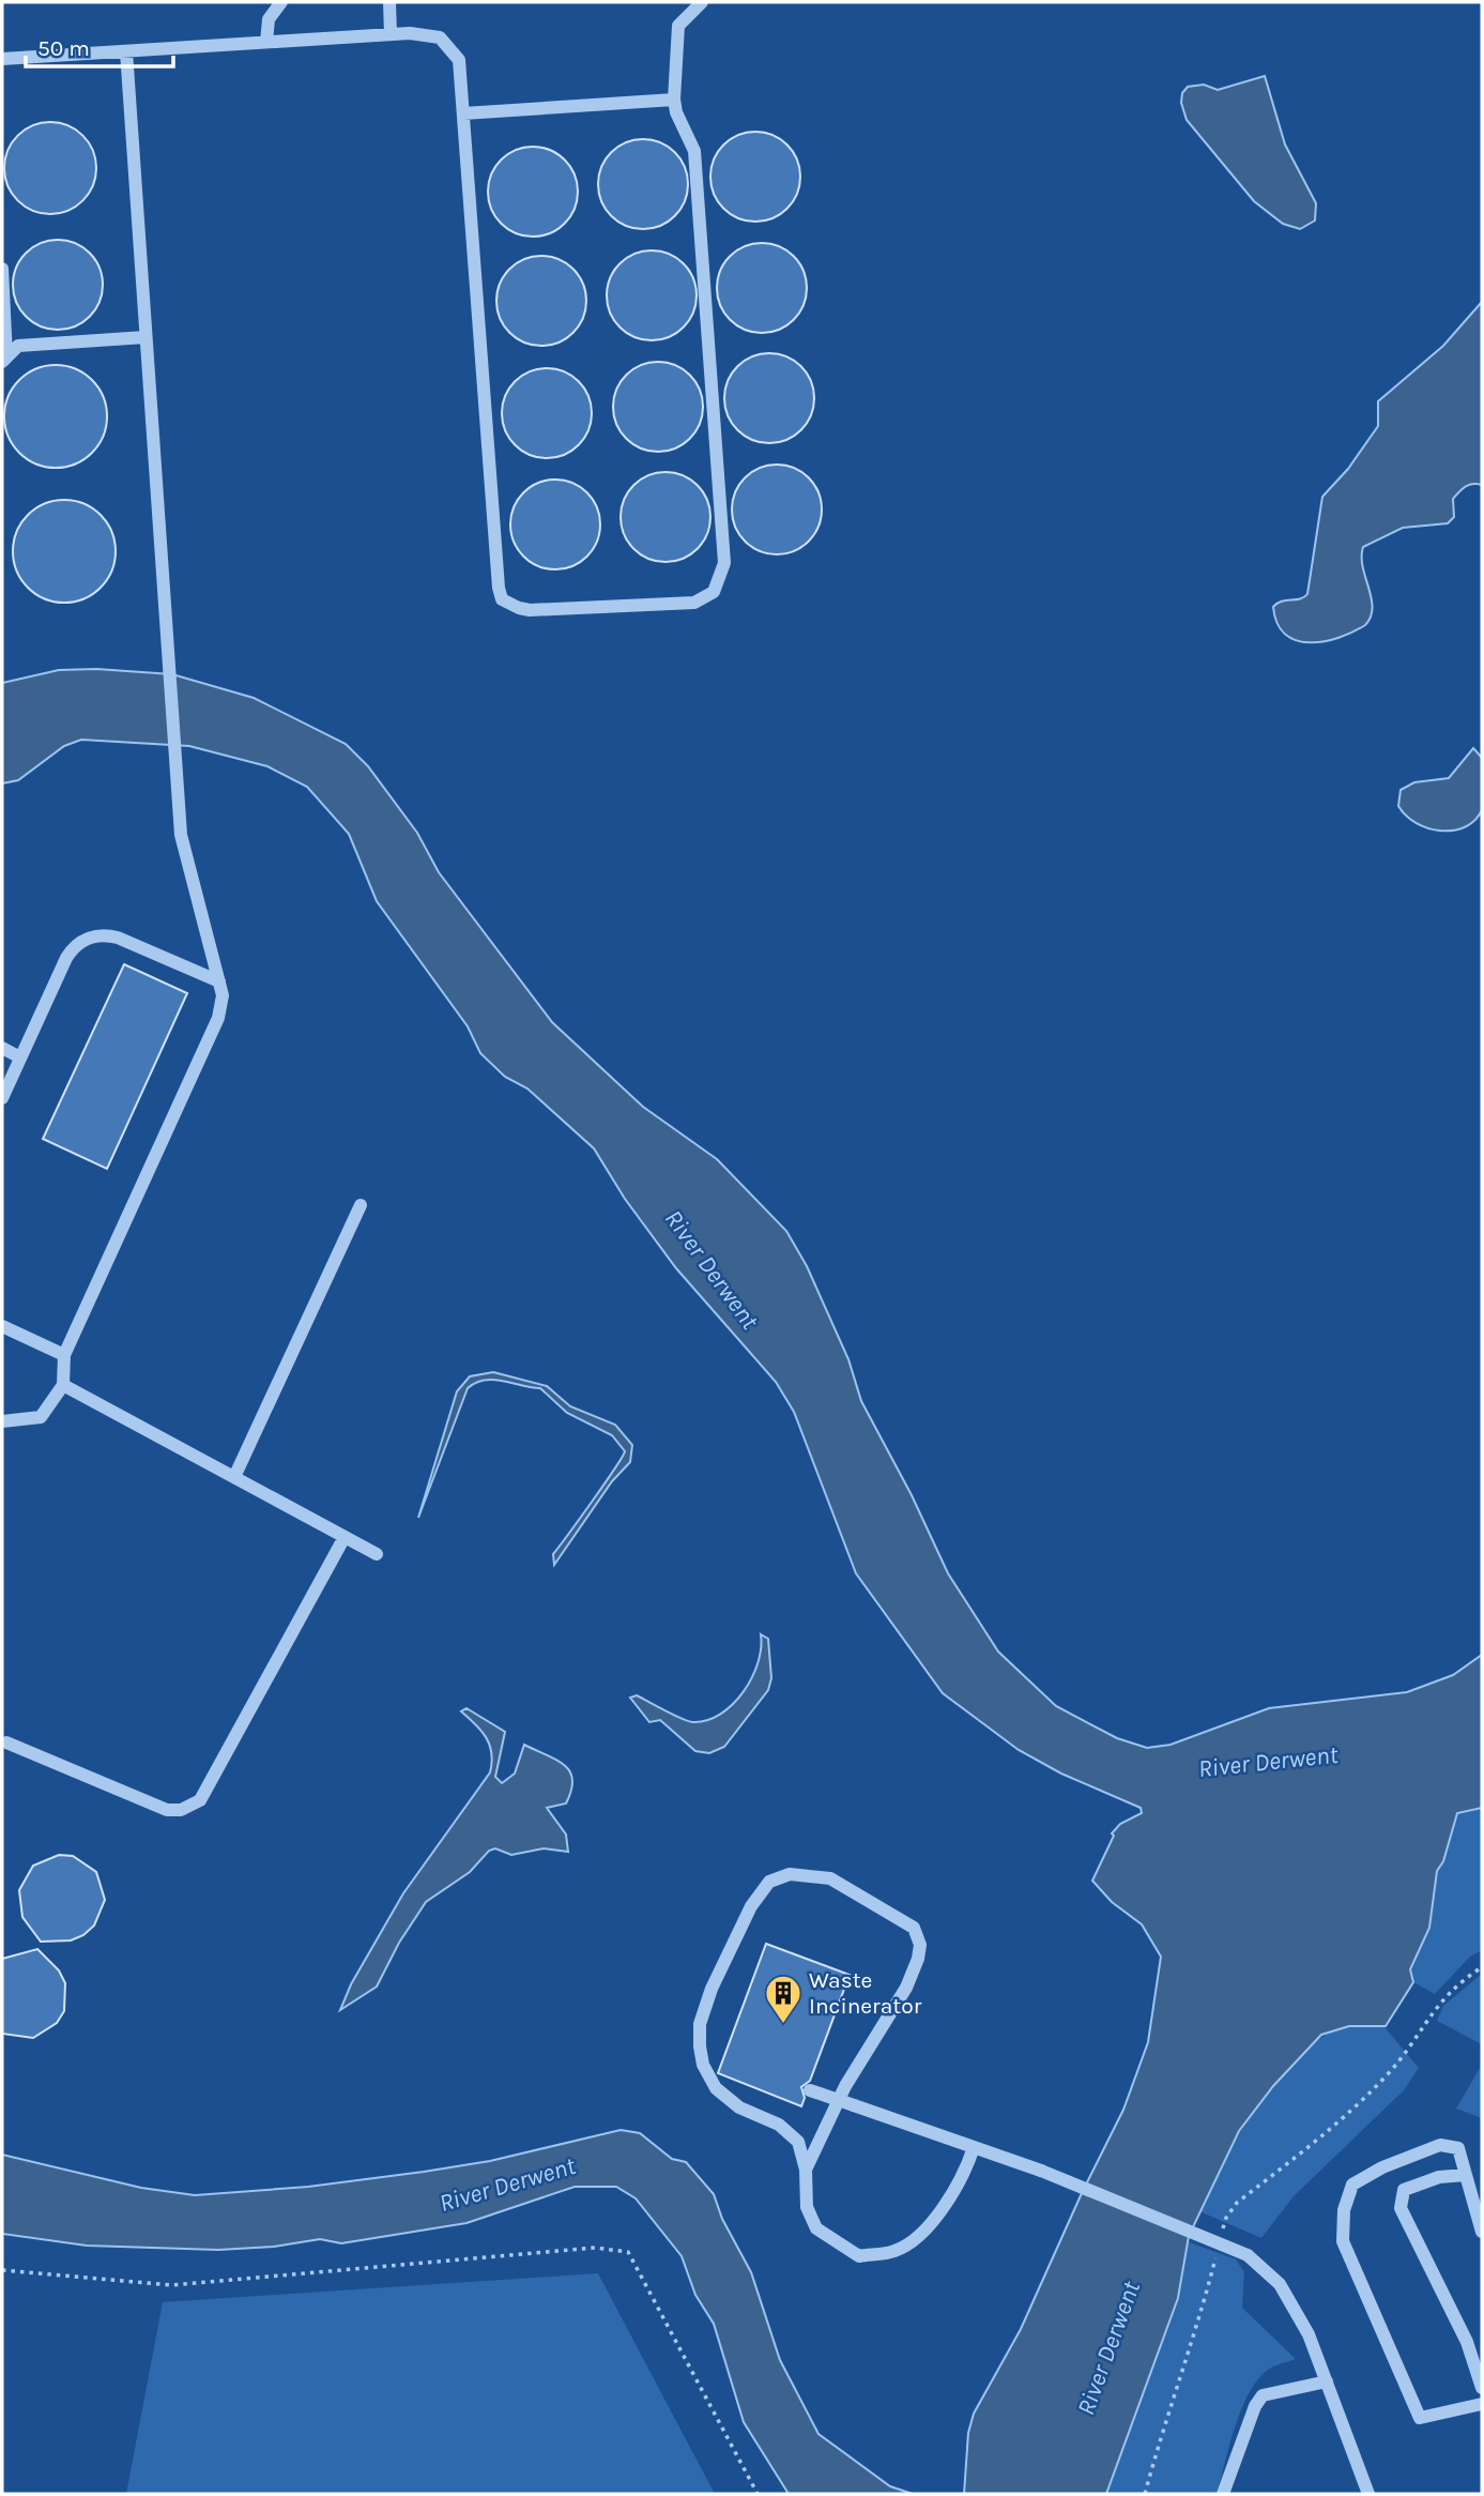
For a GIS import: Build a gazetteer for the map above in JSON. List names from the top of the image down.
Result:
{
  "water": ["River Derwent"],
  "places": {
    "building": ["Waste Incinerator"]
  },
  "scale_bar": "50 m"
}
